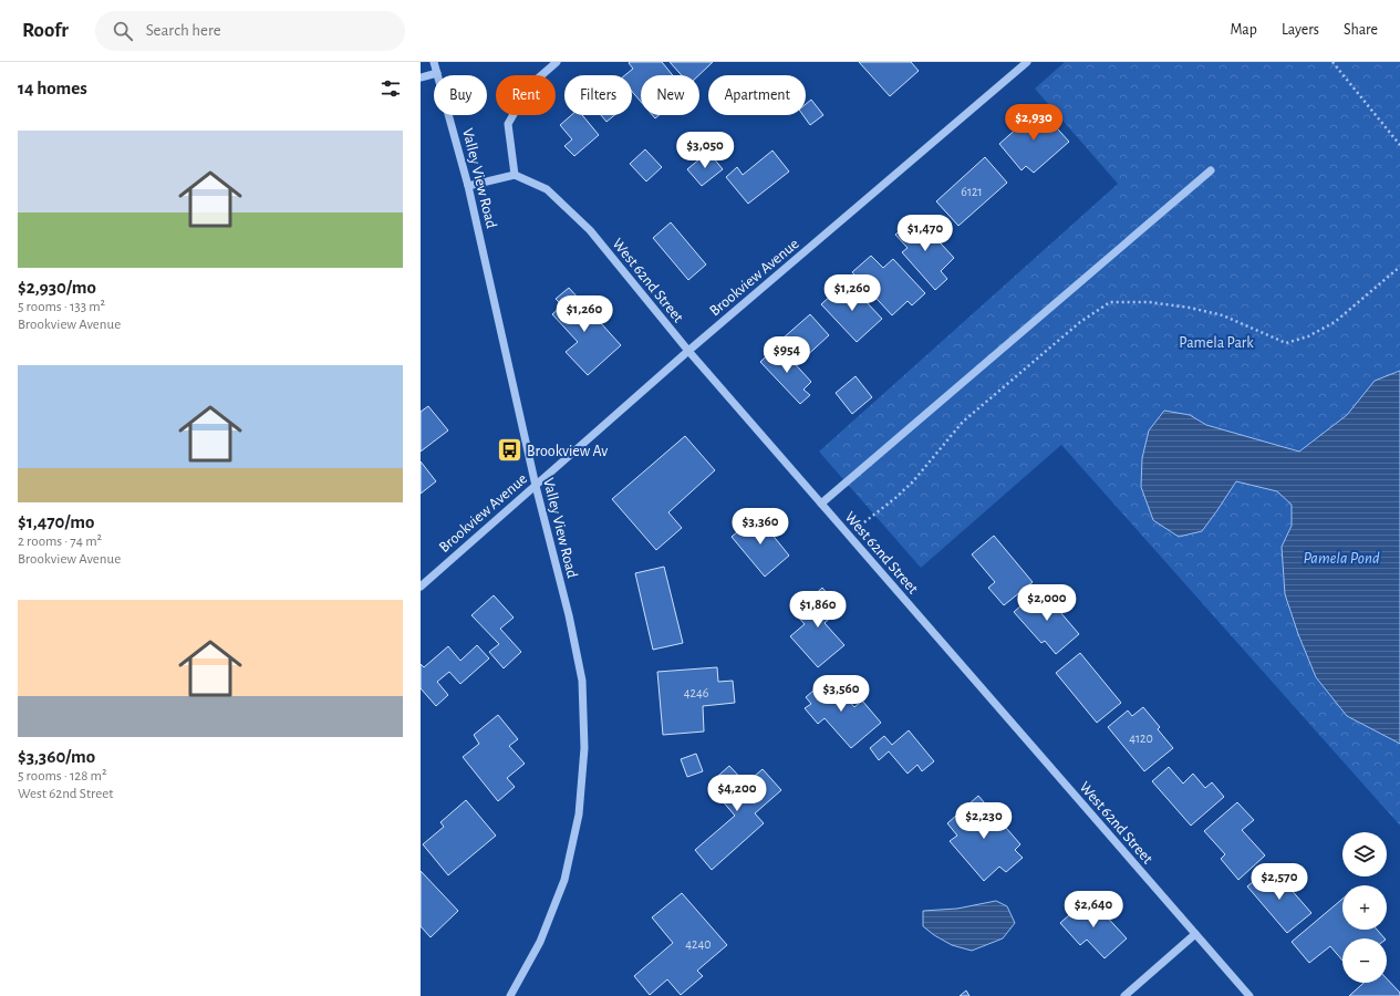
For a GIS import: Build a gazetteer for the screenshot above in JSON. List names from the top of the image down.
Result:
{
  "streets": {
    "street": ["Valley View Road", "Brookview Avenue", "West 62nd Street"]
  },
  "crossings": [
    ["Valley View Road", "Brookview Avenue"],
    ["Brookview Avenue", "West 62nd Street"]
  ],
  "water": ["Pamela Pond"],
  "parks": ["Pamela Park"],
  "places": {
    "bus stop": ["Brookview Av"]
  },
  "house_numbers": [
    "6121",
    "4246",
    "4120",
    "4240"
  ],
  "page": {
    "header": "Roofr",
    "search": "Search here",
    "nav": ["Map", "Layers", "Share"],
    "heading": "14 homes",
    "chip": [
      "Buy",
      "Rent",
      "Filters",
      "New",
      "Apartment"
    ],
    "price": [
      "$2,930",
      "$3,050",
      "$1,470",
      "$1,260",
      "$1,260",
      "$954",
      "$3,360",
      "$2,000",
      "$1,860",
      "$3,560",
      "$4,200",
      "$2,230",
      "$2,570",
      "$2,640"
    ],
    "list": [
      {
        "name": "$2,930/mo",
        "note": "5 rooms · 133 m² · Brookview Avenue"
      },
      {
        "name": "$1,470/mo",
        "note": "2 rooms · 74 m² · Brookview Avenue"
      },
      {
        "name": "$3,360/mo",
        "note": "5 rooms · 128 m² · West 62nd Street"
      }
    ],
    "map_buttons": ["+", "−"]
  }
}
